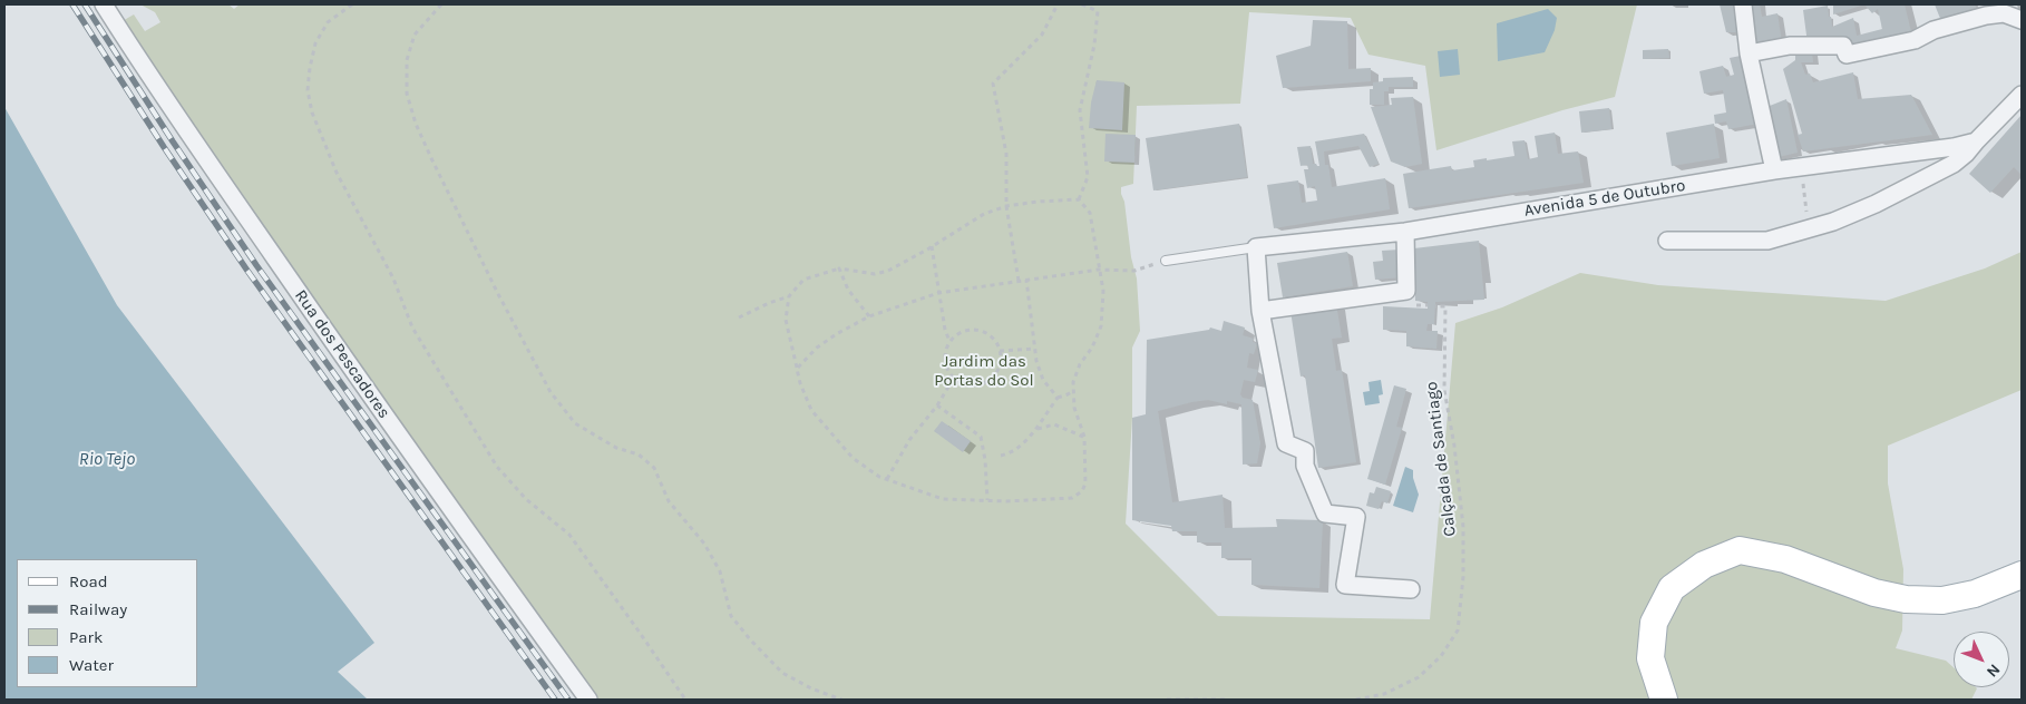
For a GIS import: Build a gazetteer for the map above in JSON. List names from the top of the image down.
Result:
{
  "streets": {
    "street": ["Avenida 5 de Outubro", "Rua dos Pescadores"],
    "path": ["Calçada de Santiago"]
  },
  "water": ["Rio Tejo"],
  "parks": ["Jardim das Portas do Sol"],
  "legend": [
    "Road",
    "Railway",
    "Park",
    "Water"
  ],
  "north": "bottom right"
}
